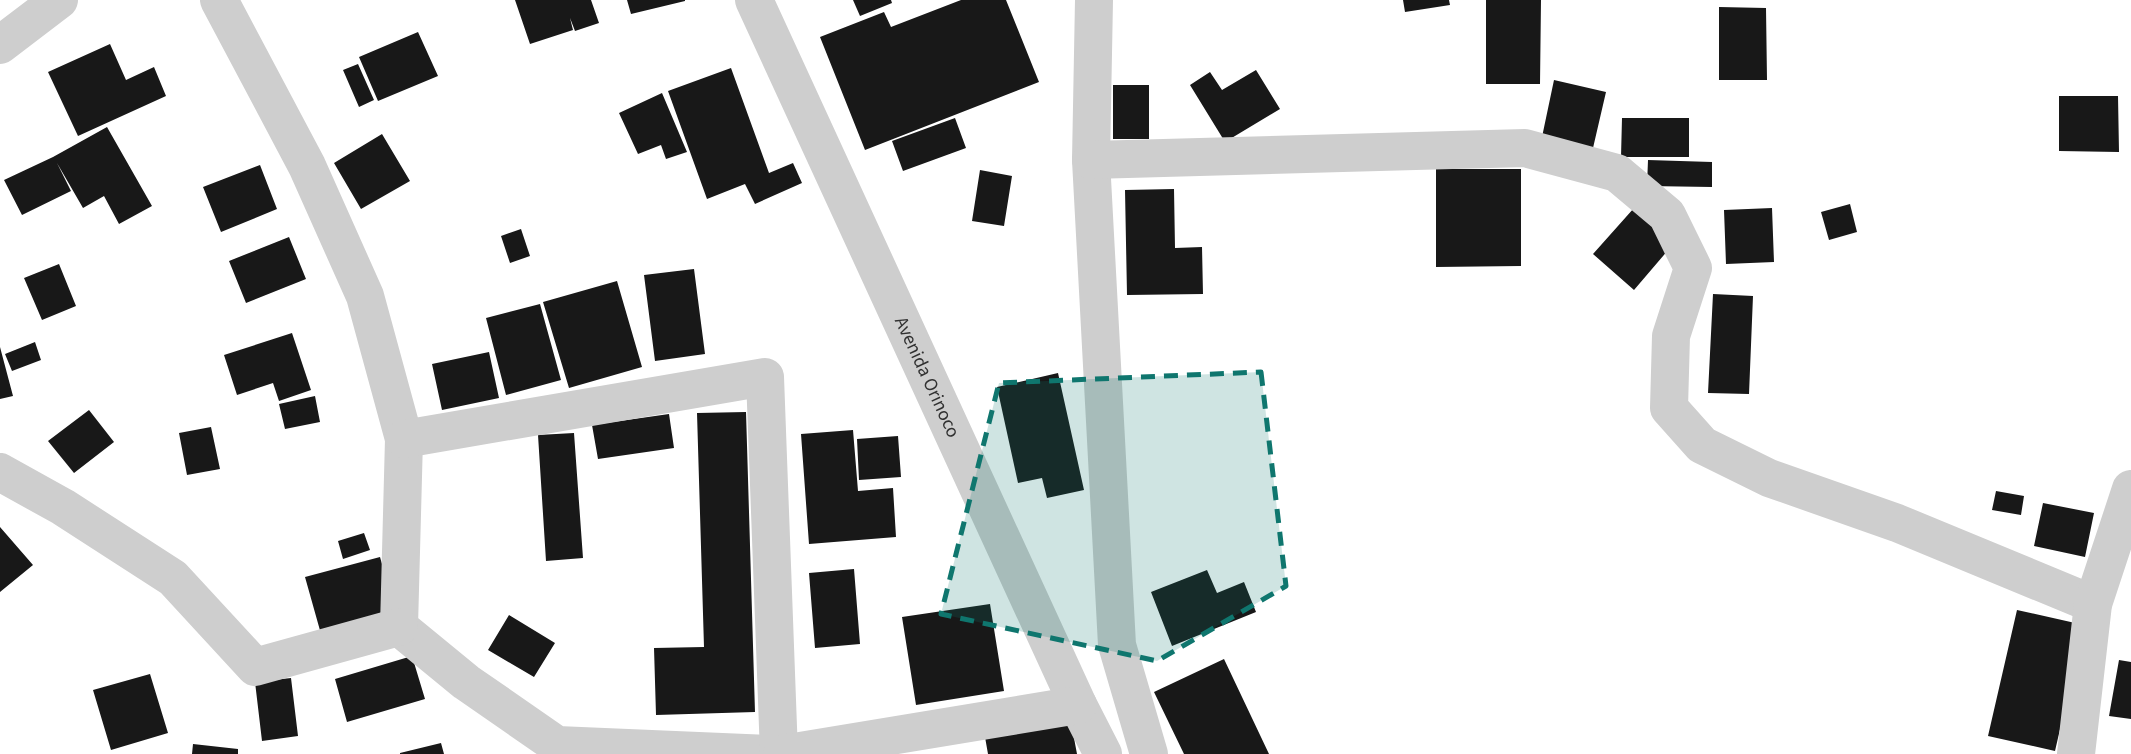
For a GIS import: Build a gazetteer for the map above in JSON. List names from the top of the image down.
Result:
{
  "streets": {
    "street": ["Avenida Orinoco"]
  }
}
